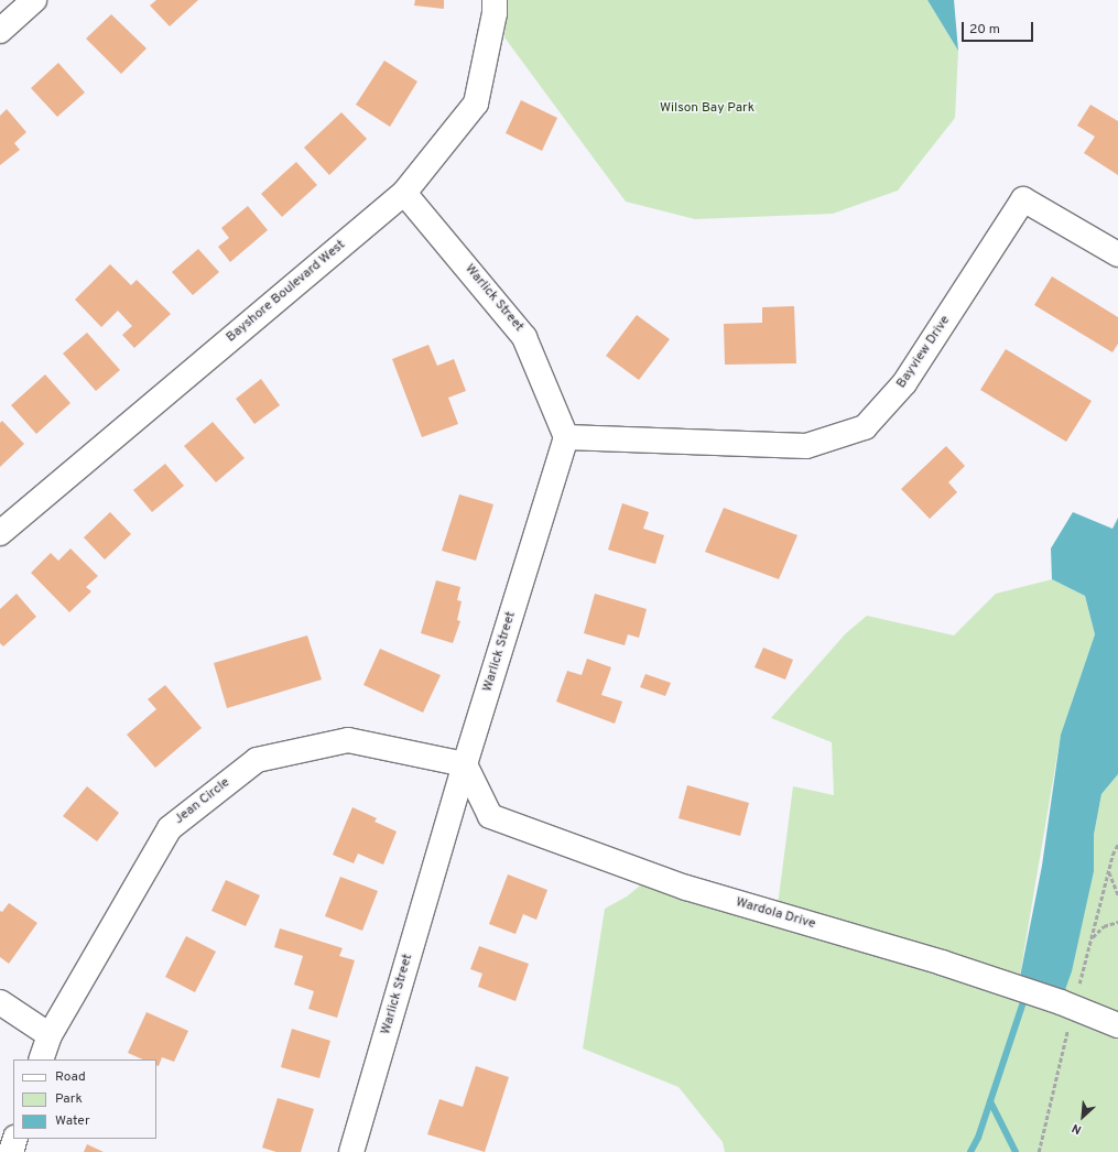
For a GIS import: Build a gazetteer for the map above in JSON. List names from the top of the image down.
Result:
{
  "streets": {
    "street": [
      "Bayshore Boulevard West",
      "Warlick Street",
      "Bayview Drive",
      "Jean Circle",
      "Wardola Drive"
    ]
  },
  "crossings": [
    ["Bayshore Boulevard West", "Warlick Street"],
    ["Warlick Street", "Bayview Drive"],
    ["Warlick Street", "Jean Circle"],
    ["Warlick Street", "Wardola Drive"],
    ["Jean Circle", "Wardola Drive"]
  ],
  "parks": ["Wilson Bay Park"],
  "legend": ["Road", "Park", "Water"],
  "scale_bar": "20 m",
  "north": "bottom left"
}
